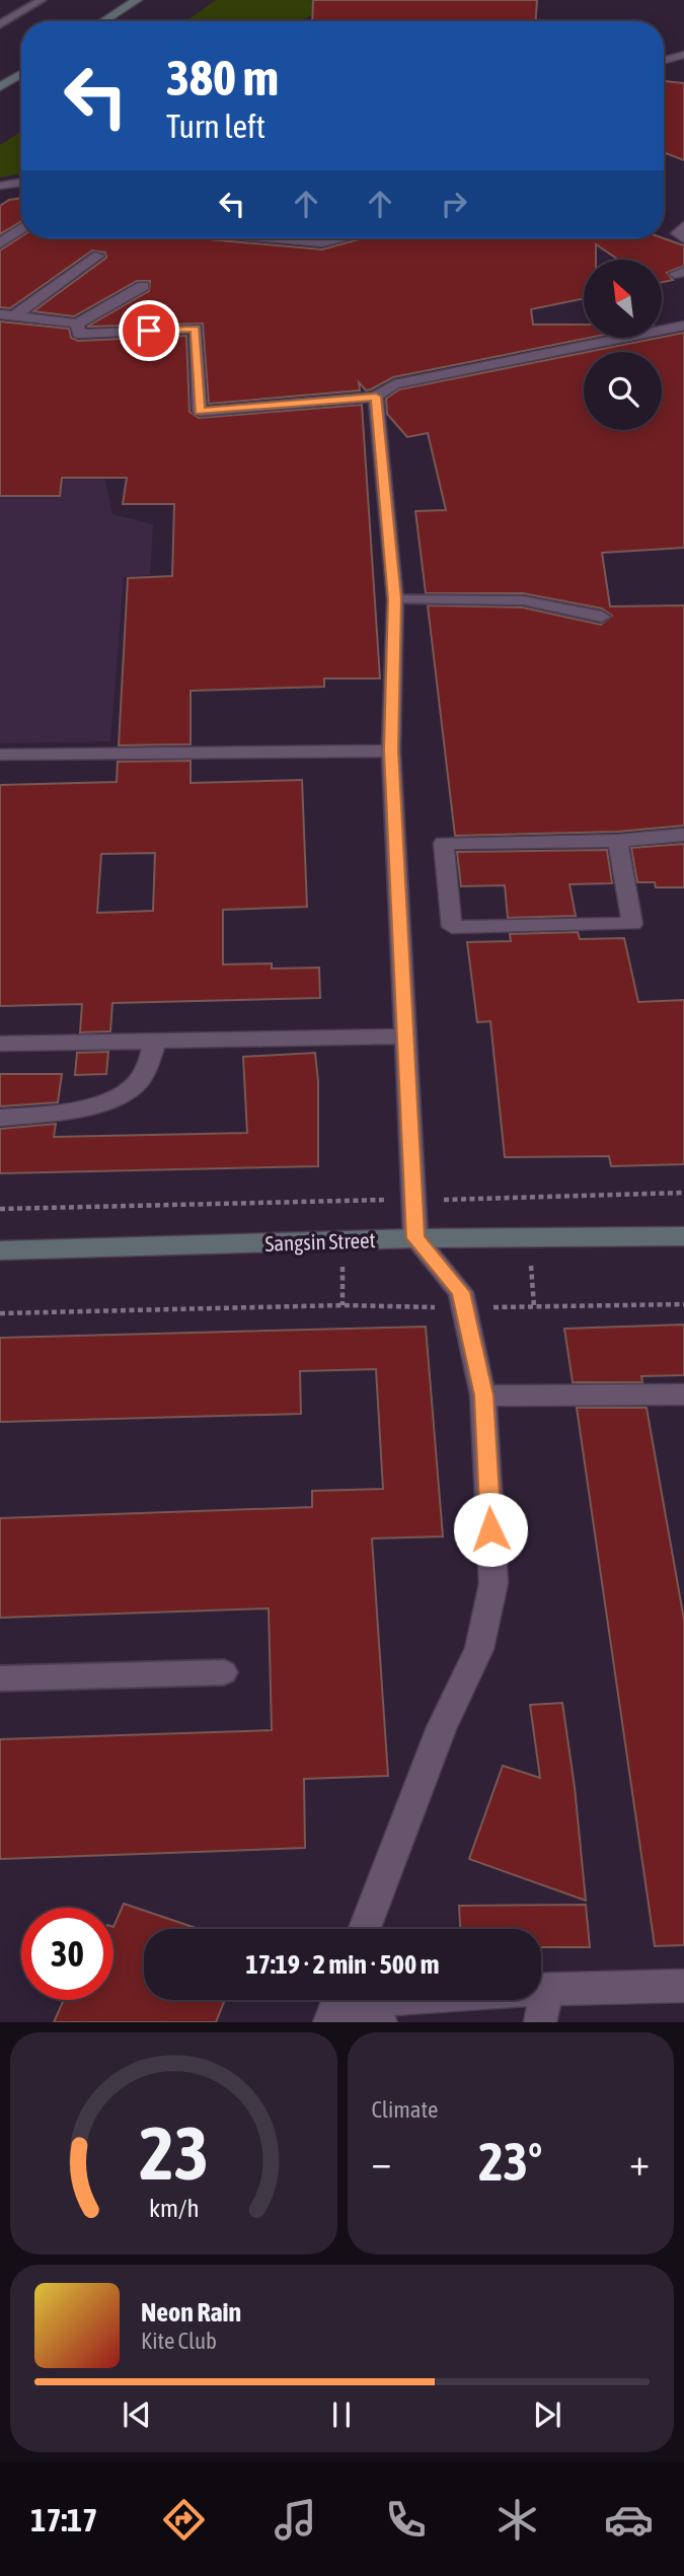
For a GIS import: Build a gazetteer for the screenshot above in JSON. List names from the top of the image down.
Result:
{
  "streets": {
    "main road": ["Sangsin Street"]
  },
  "north": "top left",
  "page": {
    "turn": ["380 m", "Turn left"],
    "limit": "30",
    "trip": "17:19 · 2 min · 500 m",
    "tile": "Climate",
    "heat": ["−", "23°", "+"],
    "song": ["Neon Rain", "Kite Club"],
    "tabs": "17:17",
    "gauge": ["23", "km/h"]
  }
}
